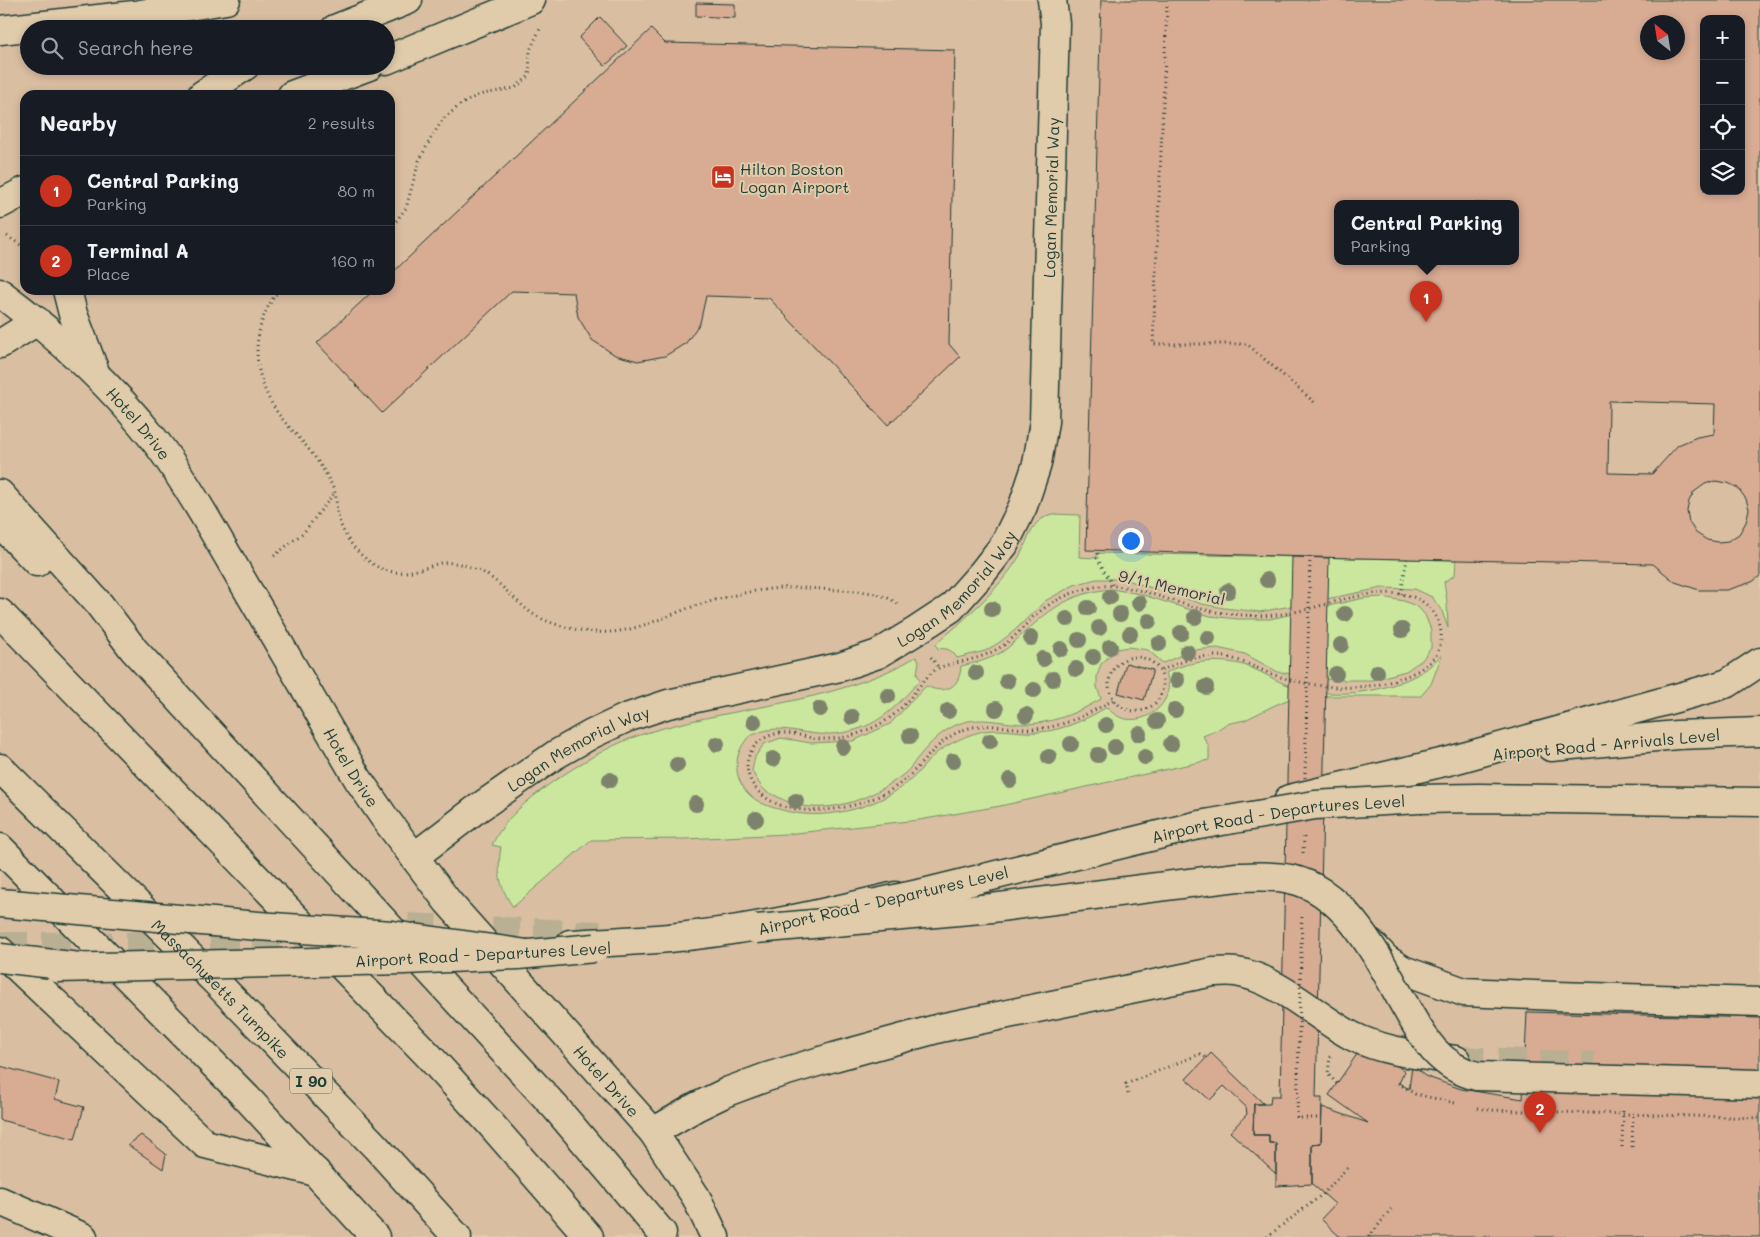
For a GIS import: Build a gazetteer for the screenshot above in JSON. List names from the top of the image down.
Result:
{
  "streets": {
    "main road": [
      "Logan Memorial Way",
      "Hotel Drive",
      "Airport Road - Arrivals Level",
      "Airport Road - Departures Level",
      "Massachusetts Turnpike",
      "I 90"
    ],
    "path": ["9/11 Memorial"]
  },
  "crossings": [
    ["Logan Memorial Way", "Hotel Drive"]
  ],
  "places": {
    "hotel": ["Hilton Boston Logan Airport"]
  },
  "north": "top left",
  "page": {
    "map_buttons": ["+", "−"],
    "search": "Search here",
    "heading": ["Nearby", "2 results"],
    "list": [
      {
        "mark": "1",
        "name": "Central Parking",
        "note": "Parking",
        "value": "80 m"
      },
      {
        "mark": "2",
        "name": "Terminal A",
        "note": "Place",
        "value": "160 m"
      }
    ],
    "popup": ["Central Parking", "Parking"],
    "pins": ["1", "2"]
  }
}
